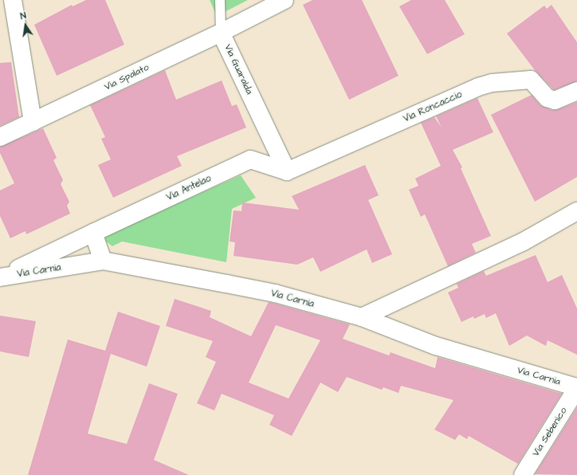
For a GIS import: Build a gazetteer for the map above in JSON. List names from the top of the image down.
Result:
{
  "streets": {
    "street": [
      "Via Guaralda",
      "Via Spalato",
      "Via Roncaccio",
      "Via Antelao",
      "Via Carnia",
      "Via Sebenico"
    ]
  },
  "crossings": [
    ["Via Guaralda", "Via Spalato"],
    ["Via Guaralda", "Via Roncaccio"],
    ["Via Guaralda", "Via Antelao"],
    ["Via Roncaccio", "Via Antelao"],
    ["Via Antelao", "Via Carnia"],
    ["Via Carnia", "Via Sebenico"]
  ],
  "north": "top"
}
